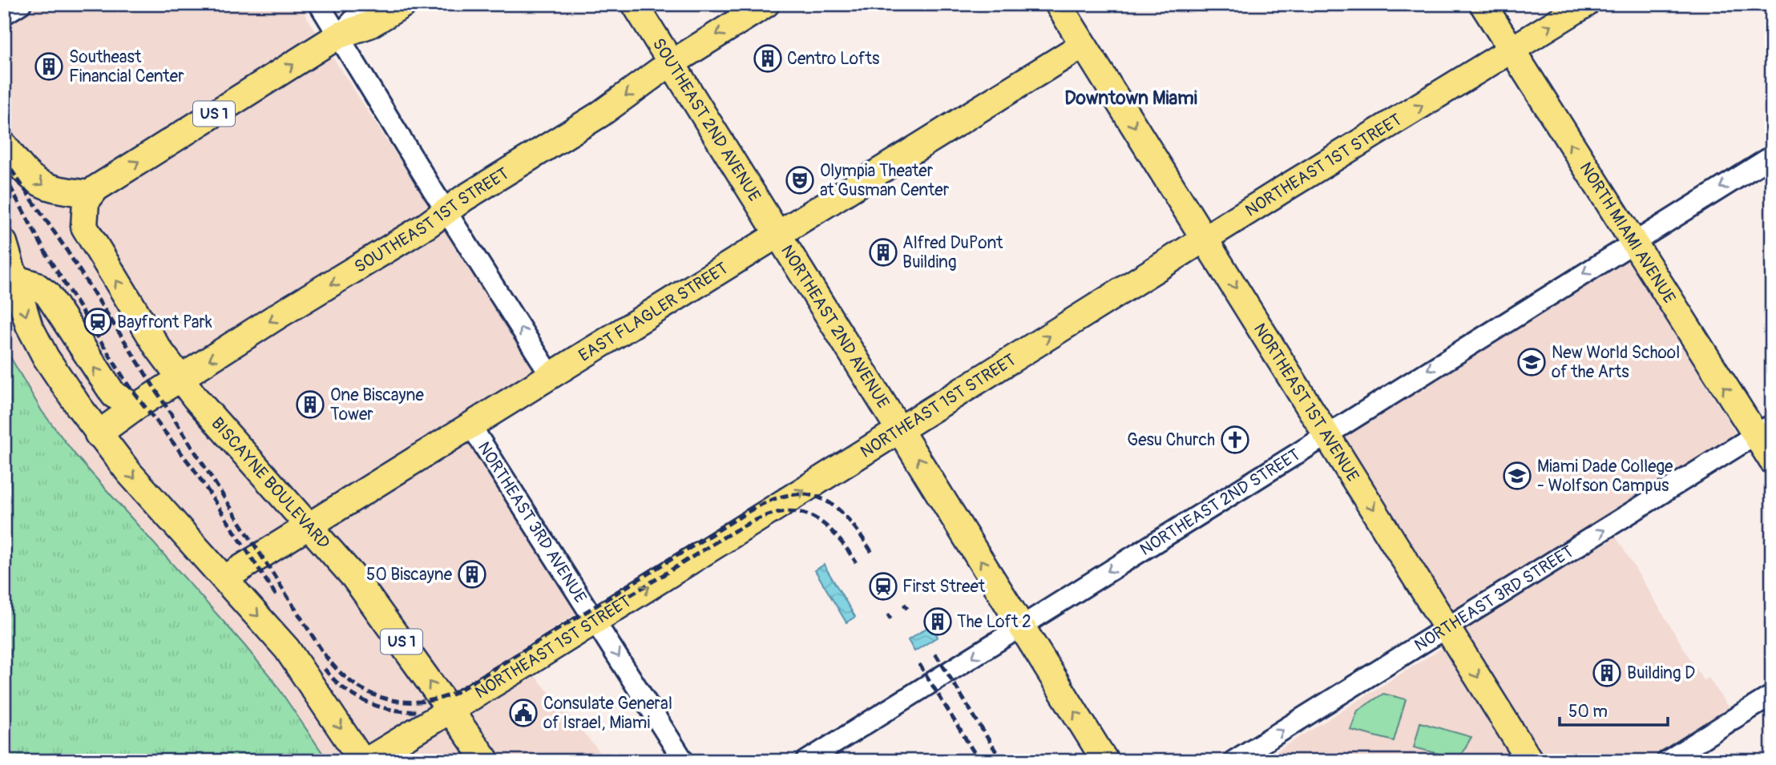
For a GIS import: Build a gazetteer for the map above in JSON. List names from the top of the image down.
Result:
{
  "streets": {
    "main road": [
      "US 1",
      "SOUTHEAST 2ND AVENUE",
      "NORTHEAST 1ST STREET",
      "SOUTHEAST 1ST STREET",
      "NORTH MIAMI AVENUE",
      "EAST FLAGLER STREET",
      "NORTHEAST 2ND AVENUE",
      "NORTHEAST 1ST AVENUE",
      "BISCAYNE BOULEVARD"
    ],
    "street": ["NORTHEAST 2ND STREET", "NORTHEAST 3RD AVENUE", "NORTHEAST 3RD STREET"]
  },
  "crossings": [
    ["US 1", "BISCAYNE BOULEVARD"],
    ["SOUTHEAST 2ND AVENUE", "SOUTHEAST 1ST STREET"],
    ["SOUTHEAST 2ND AVENUE", "EAST FLAGLER STREET"],
    ["SOUTHEAST 2ND AVENUE", "NORTHEAST 2ND AVENUE"],
    ["NORTHEAST 1ST STREET", "NORTH MIAMI AVENUE"],
    ["NORTHEAST 1ST STREET", "NORTHEAST 2ND AVENUE"],
    ["NORTHEAST 1ST STREET", "NORTHEAST 1ST AVENUE"],
    ["NORTHEAST 1ST STREET", "BISCAYNE BOULEVARD"],
    ["NORTHEAST 1ST STREET", "NORTHEAST 3RD AVENUE"],
    ["SOUTHEAST 1ST STREET", "BISCAYNE BOULEVARD"],
    ["NORTH MIAMI AVENUE", "NORTHEAST 2ND STREET"],
    ["NORTH MIAMI AVENUE", "NORTHEAST 3RD STREET"],
    ["EAST FLAGLER STREET", "NORTHEAST 2ND AVENUE"],
    ["EAST FLAGLER STREET", "NORTHEAST 1ST AVENUE"],
    ["EAST FLAGLER STREET", "BISCAYNE BOULEVARD"],
    ["EAST FLAGLER STREET", "NORTHEAST 3RD AVENUE"],
    ["NORTHEAST 2ND AVENUE", "NORTHEAST 2ND STREET"],
    ["NORTHEAST 1ST AVENUE", "NORTHEAST 2ND STREET"],
    ["NORTHEAST 1ST AVENUE", "NORTHEAST 3RD STREET"]
  ],
  "one_way": [
    "NORTHEAST 1ST STREET",
    "NORTH MIAMI AVENUE",
    "NORTHEAST 2ND AVENUE",
    "NORTHEAST 1ST AVENUE",
    "NORTHEAST 2ND STREET",
    "NORTHEAST 3RD AVENUE",
    "NORTHEAST 3RD STREET"
  ],
  "districts": ["Downtown Miami"],
  "places": {
    "building": [
      "Centro Lofts",
      "Southeast Financial Center",
      "Alfred DuPont Building",
      "One Biscayne Tower",
      "50 Biscayne",
      "The Loft 2",
      "Building D"
    ],
    "theatre": ["Olympia Theater at Gusman Center"],
    "station": ["Bayfront Park", "First Street"],
    "school or university": ["New World School of the Arts", "Miami Dade College - Wolfson Campus"],
    "church": ["Gesu Church"],
    "public building": ["Consulate General of Israel, Miami"]
  },
  "scale_bar": "50 m"
}
